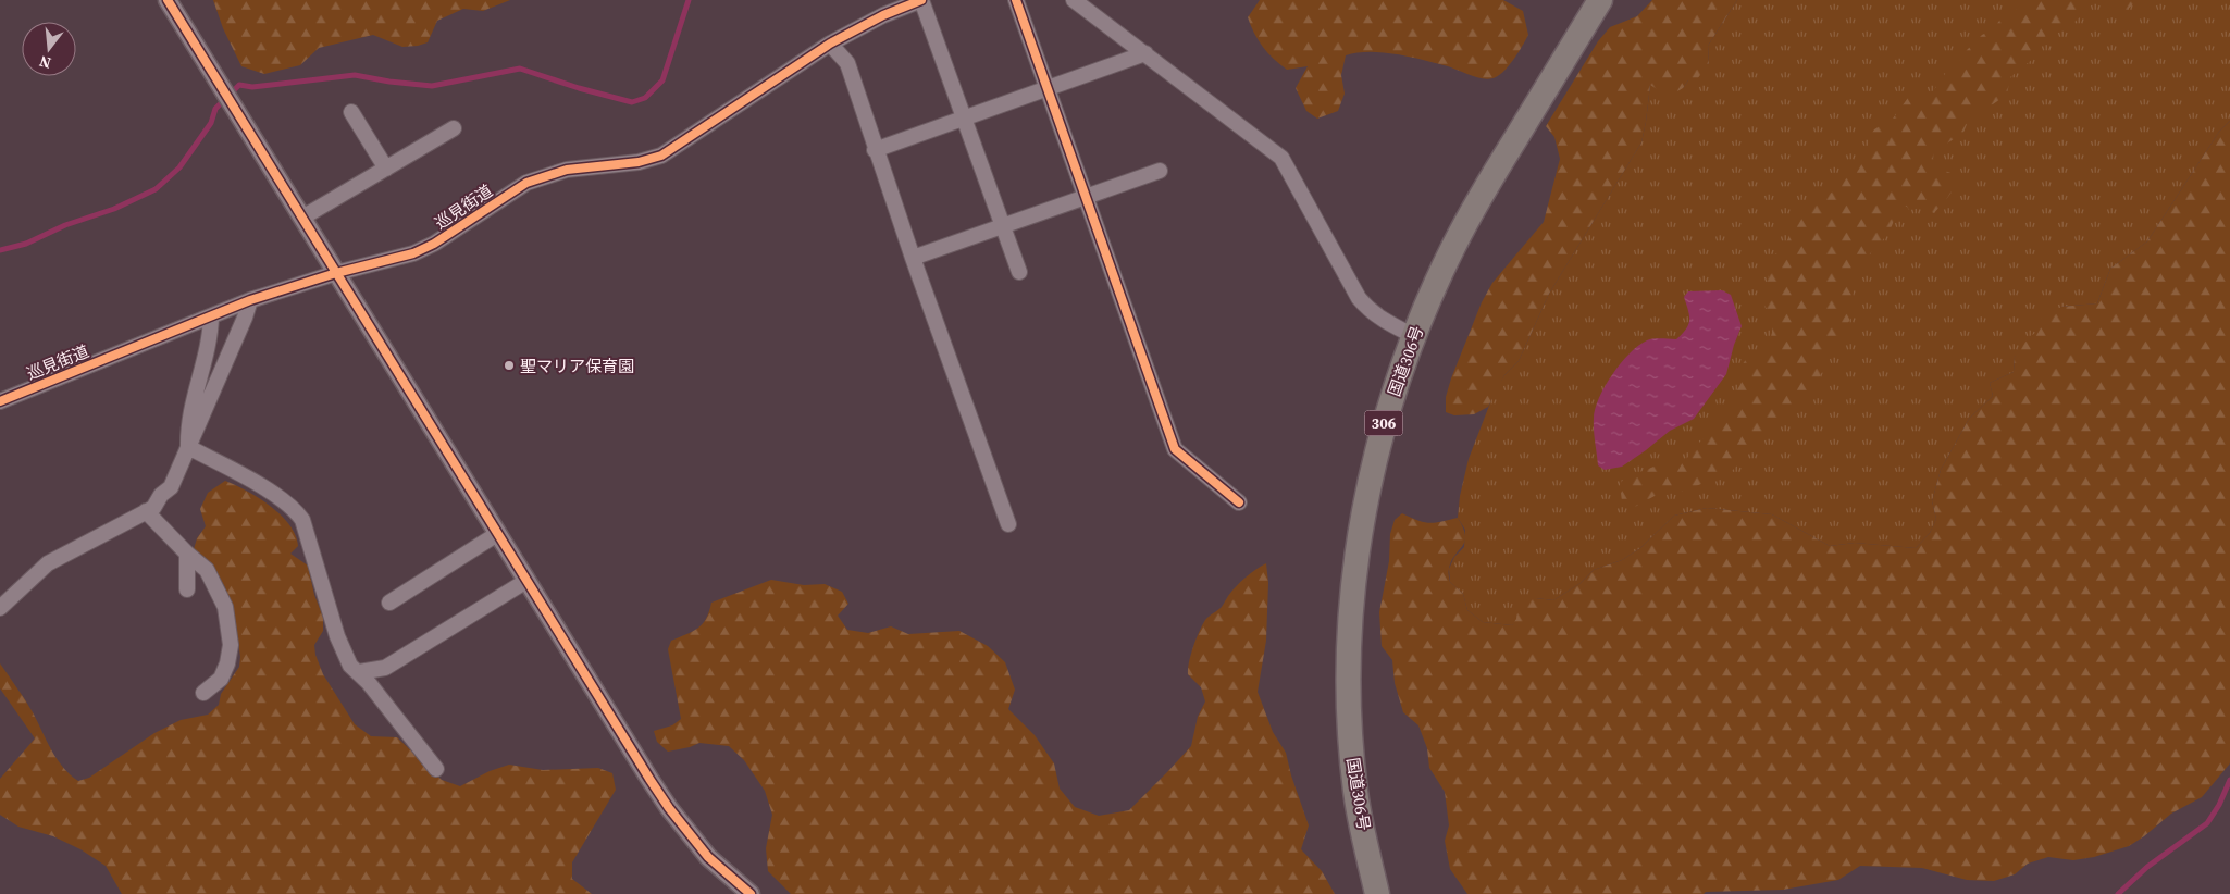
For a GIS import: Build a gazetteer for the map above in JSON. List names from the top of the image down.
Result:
{
  "streets": {
    "highway": ["国道306号", "306"],
    "street": ["巡見街道"]
  },
  "places": ["聖マリア保育園"],
  "north": "bottom"
}
